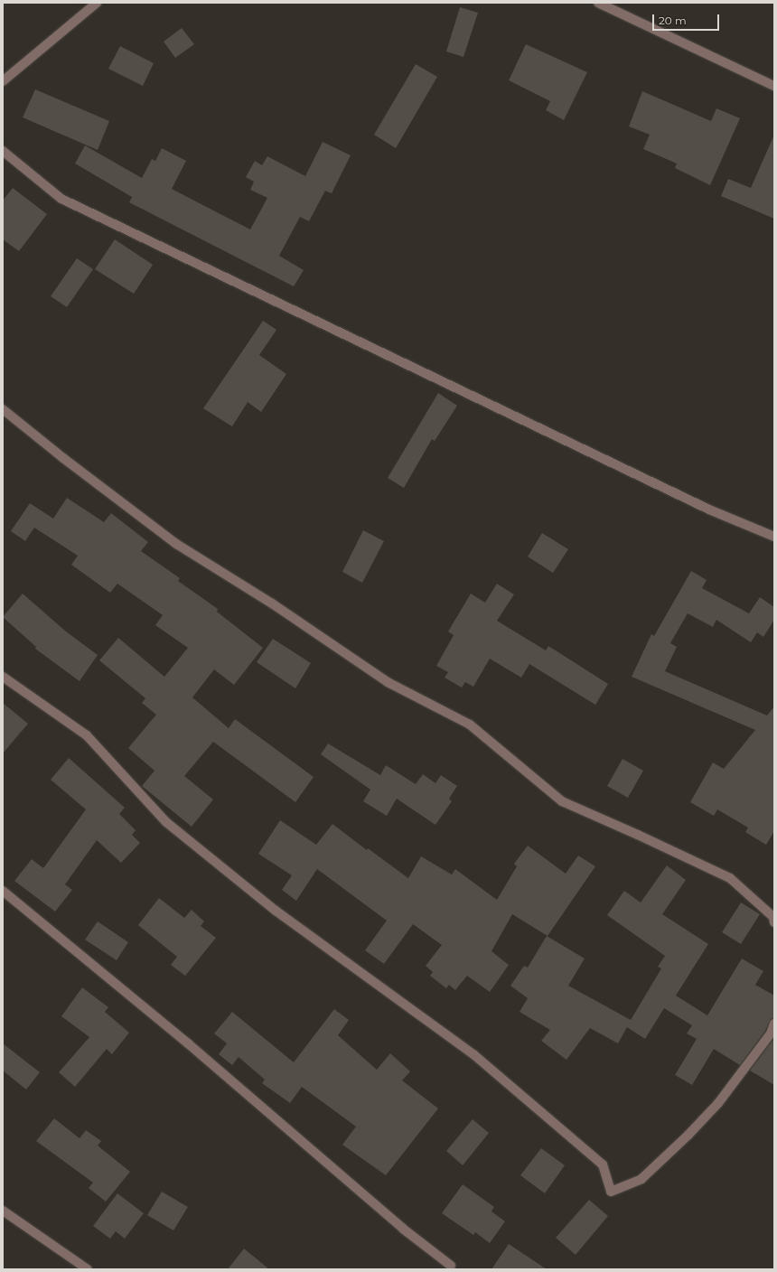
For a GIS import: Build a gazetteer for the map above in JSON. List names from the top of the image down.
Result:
{
  "scale_bar": "20 m"
}
